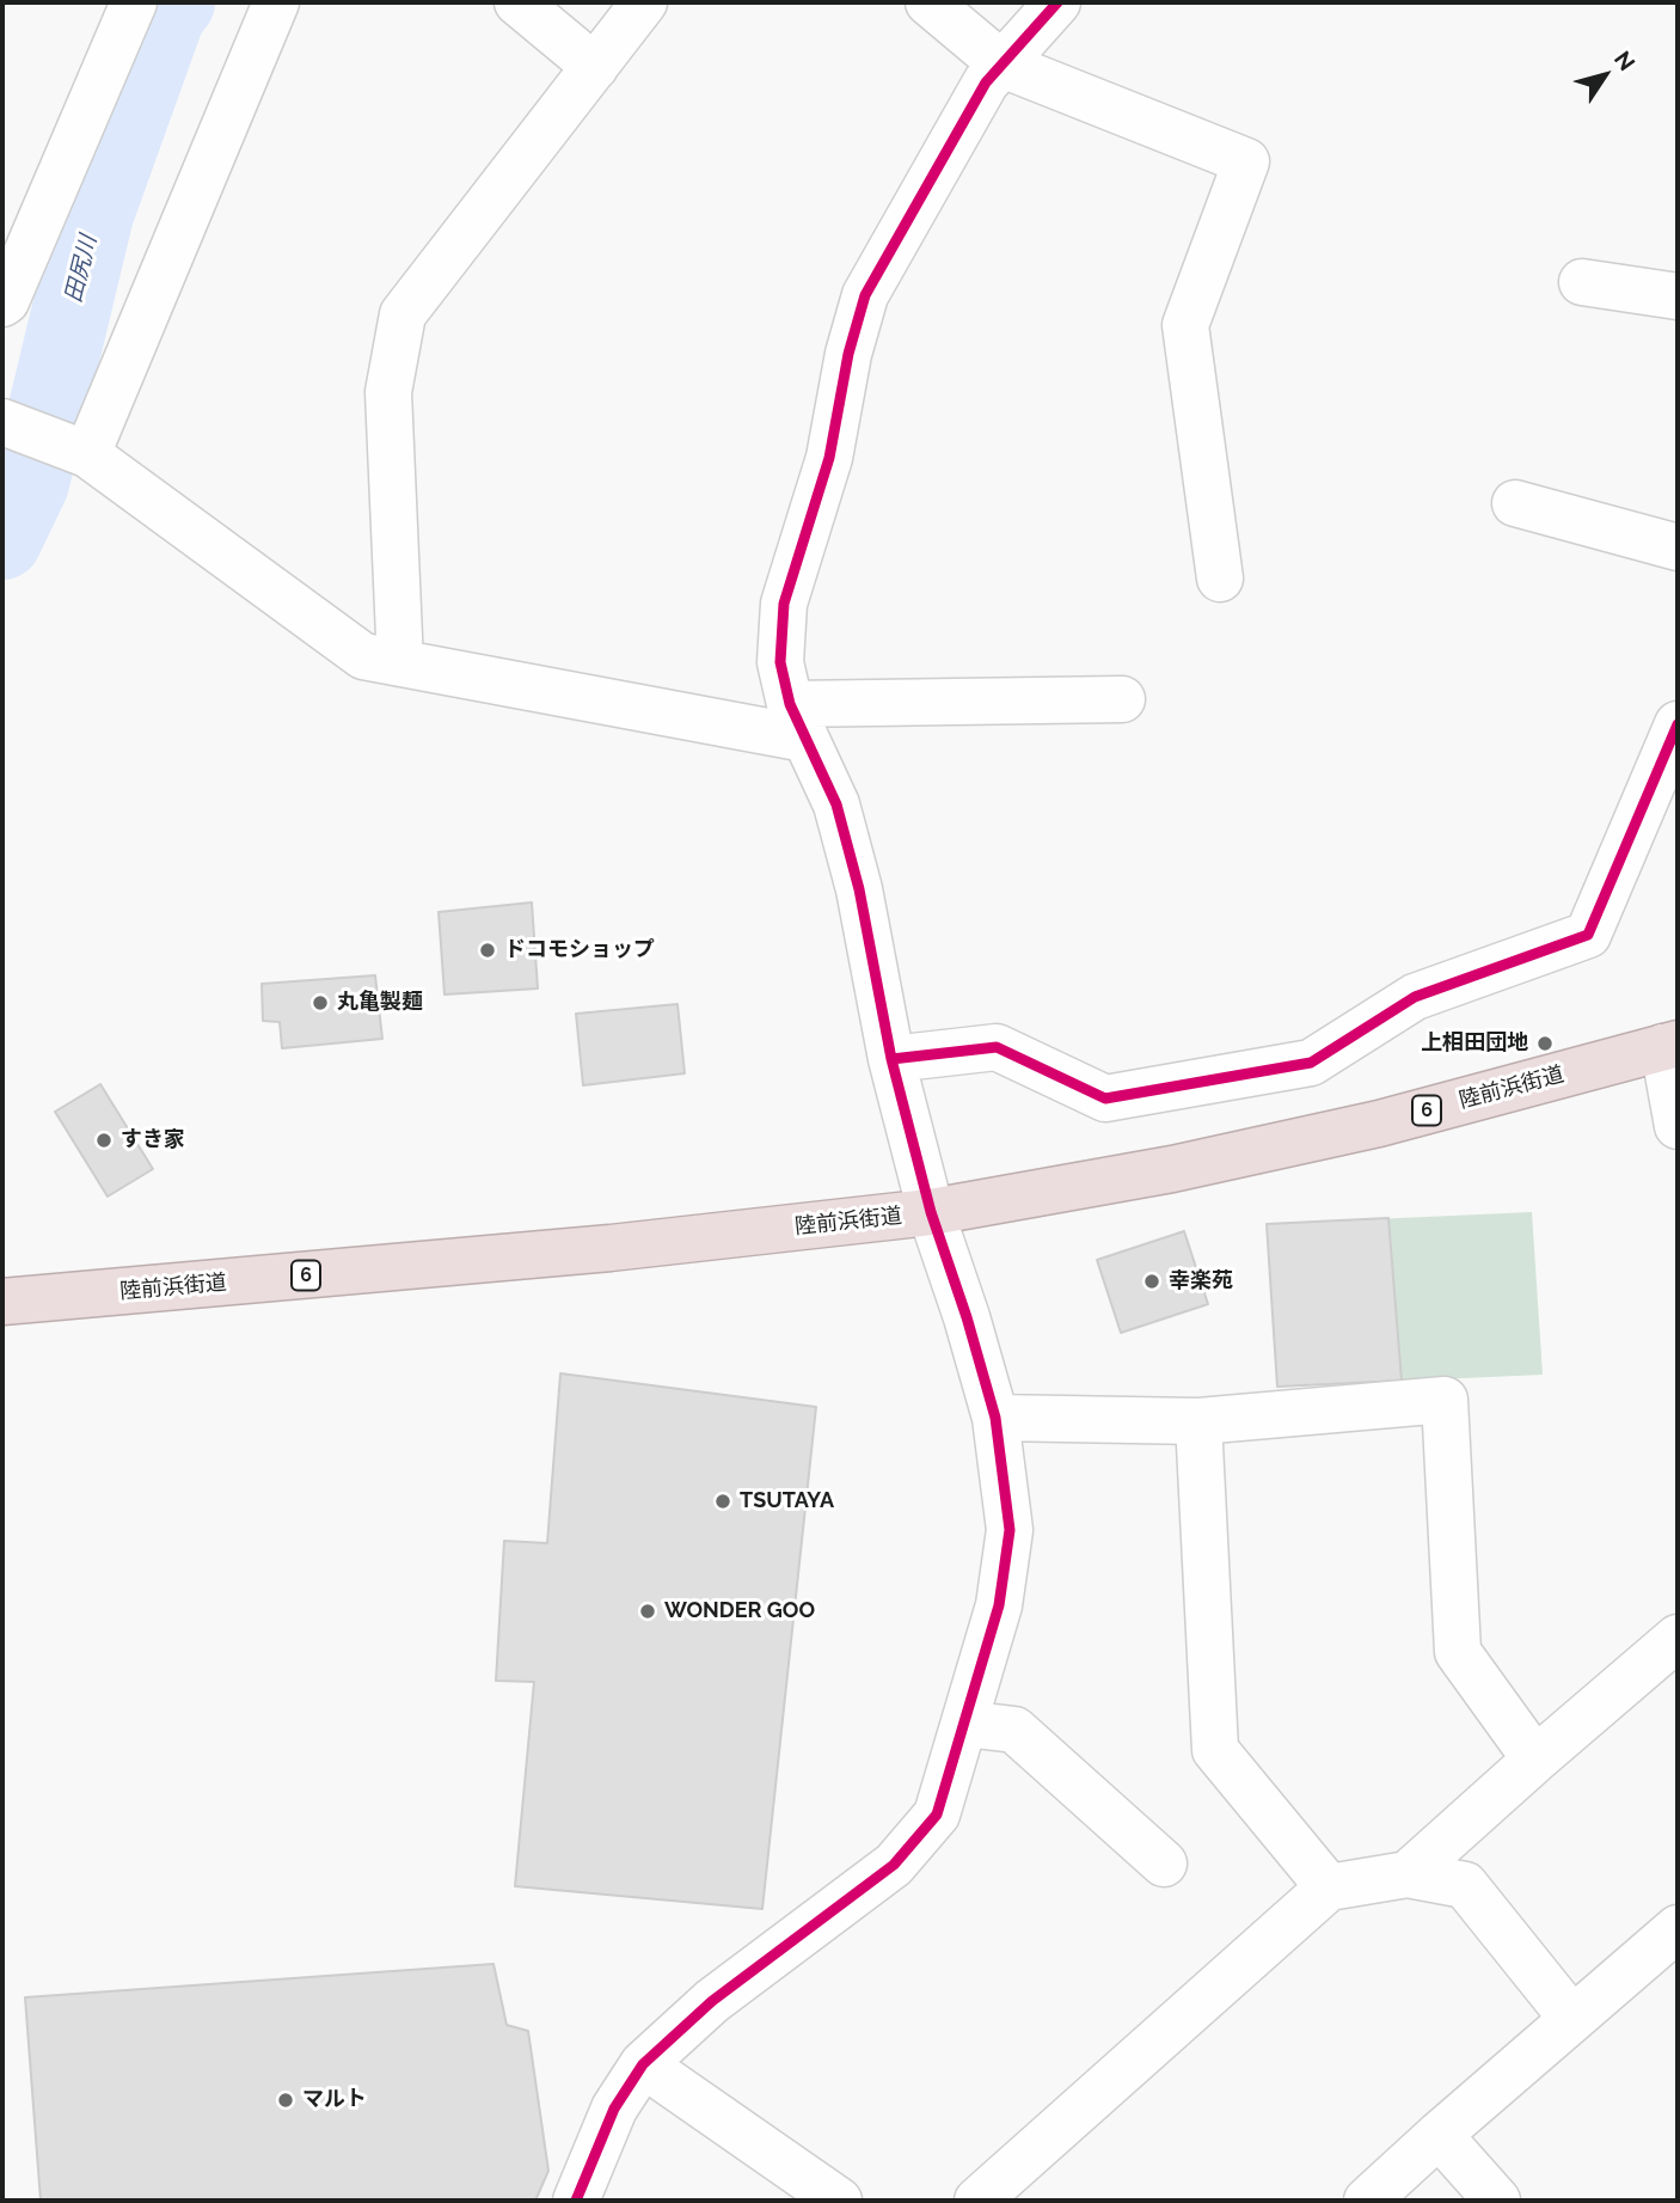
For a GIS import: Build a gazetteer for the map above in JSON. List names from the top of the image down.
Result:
{
  "streets": {
    "highway": ["陸前浜街道", "6"]
  },
  "water": ["田尻川"],
  "places": [
    "ドコモショップ",
    "丸亀製麺",
    "上相田団地",
    "すき家",
    "幸楽苑",
    "TSUTAYA",
    "WONDER GOO",
    "マルト"
  ],
  "north": "top right"
}
